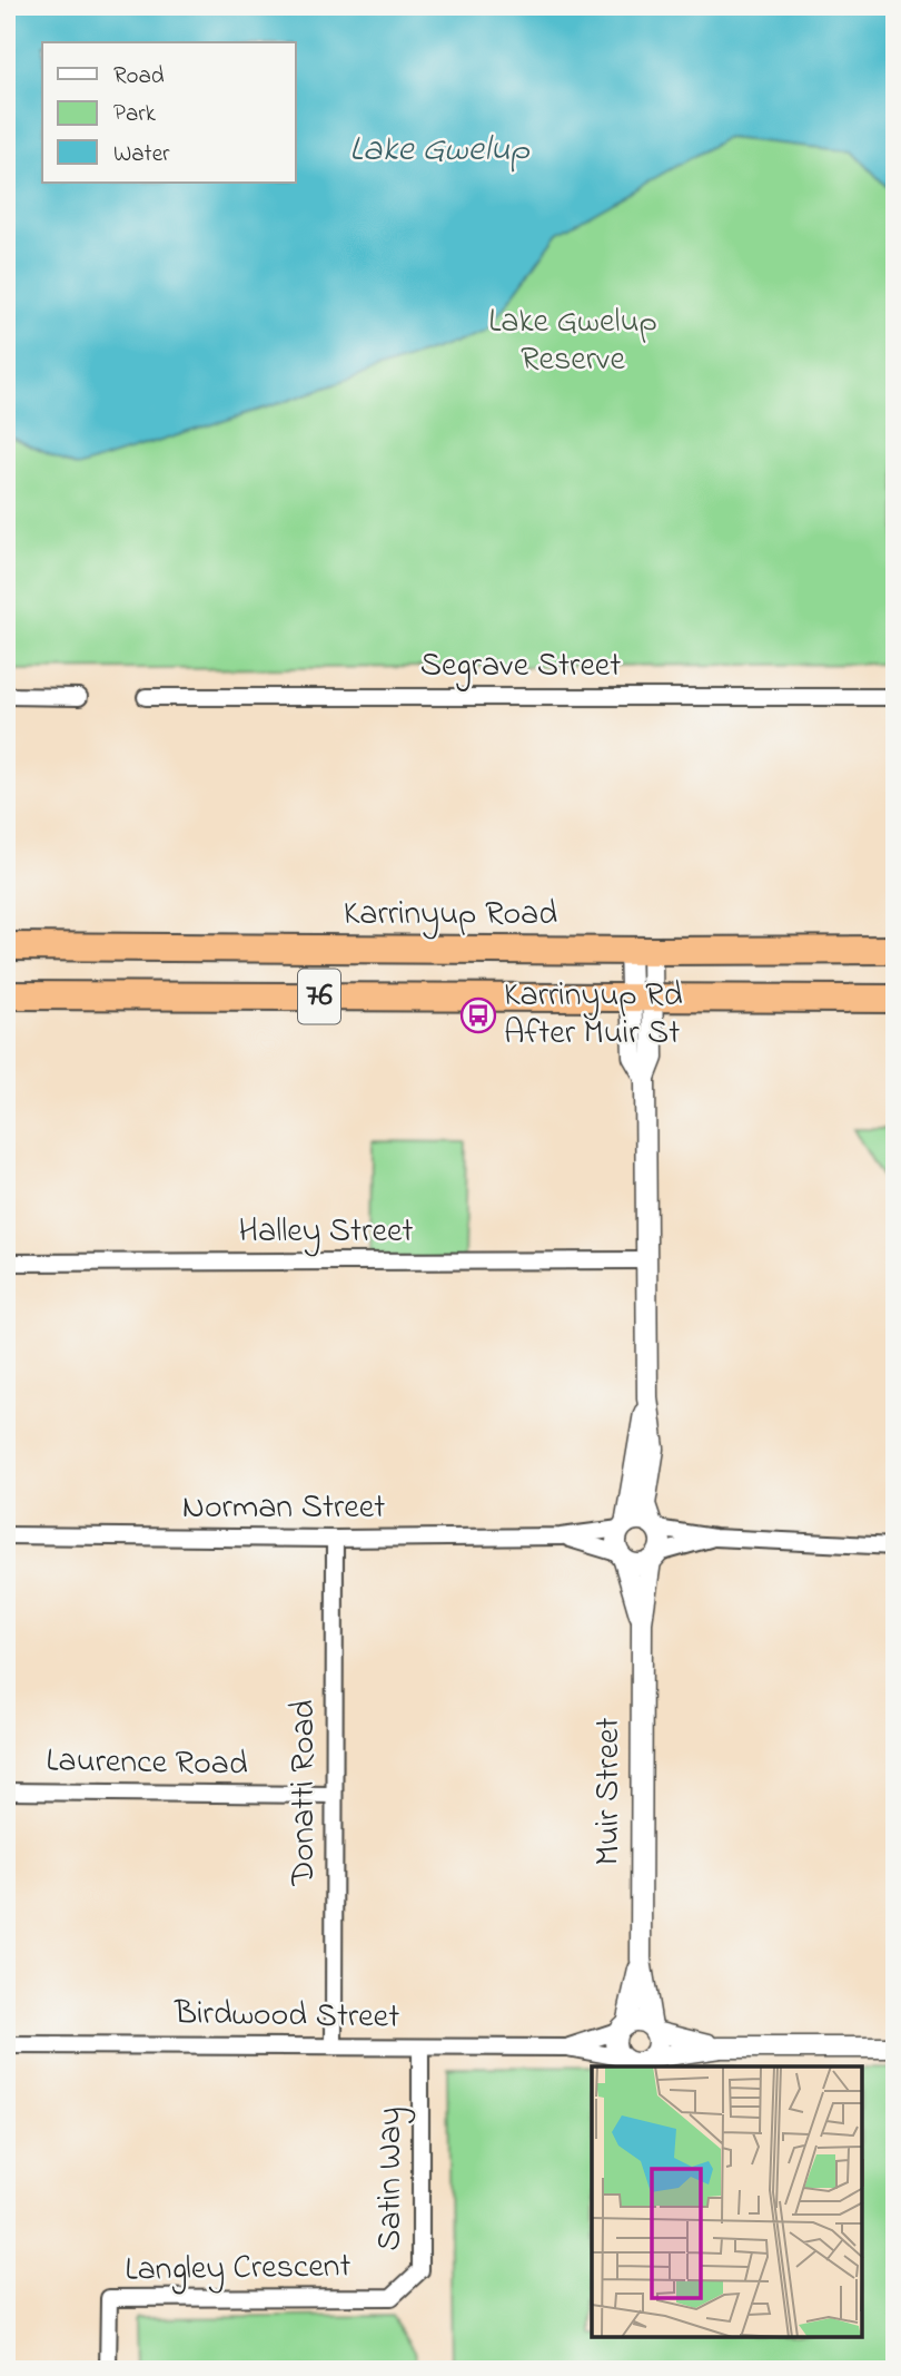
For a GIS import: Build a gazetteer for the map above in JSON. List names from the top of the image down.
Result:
{
  "streets": {
    "highway": ["Karrinyup Road", "76"],
    "street": [
      "Segrave Street",
      "Halley Street",
      "Norman Street",
      "Laurence Road",
      "Muir Street",
      "Donatti Road",
      "Birdwood Street",
      "Satin Way",
      "Langley Crescent"
    ]
  },
  "crossings": [
    ["Norman Street", "Muir Street"],
    ["Norman Street", "Donatti Road"],
    ["Laurence Road", "Donatti Road"],
    ["Muir Street", "Birdwood Street"],
    ["Donatti Road", "Birdwood Street"],
    ["Birdwood Street", "Satin Way"],
    ["Satin Way", "Langley Crescent"]
  ],
  "water": ["Lake Gwelup"],
  "parks": ["Lake Gwelup Reserve"],
  "places": {
    "bus stop": ["Karrinyup Rd After Muir St"]
  },
  "legend": ["Road", "Park", "Water"]
}
